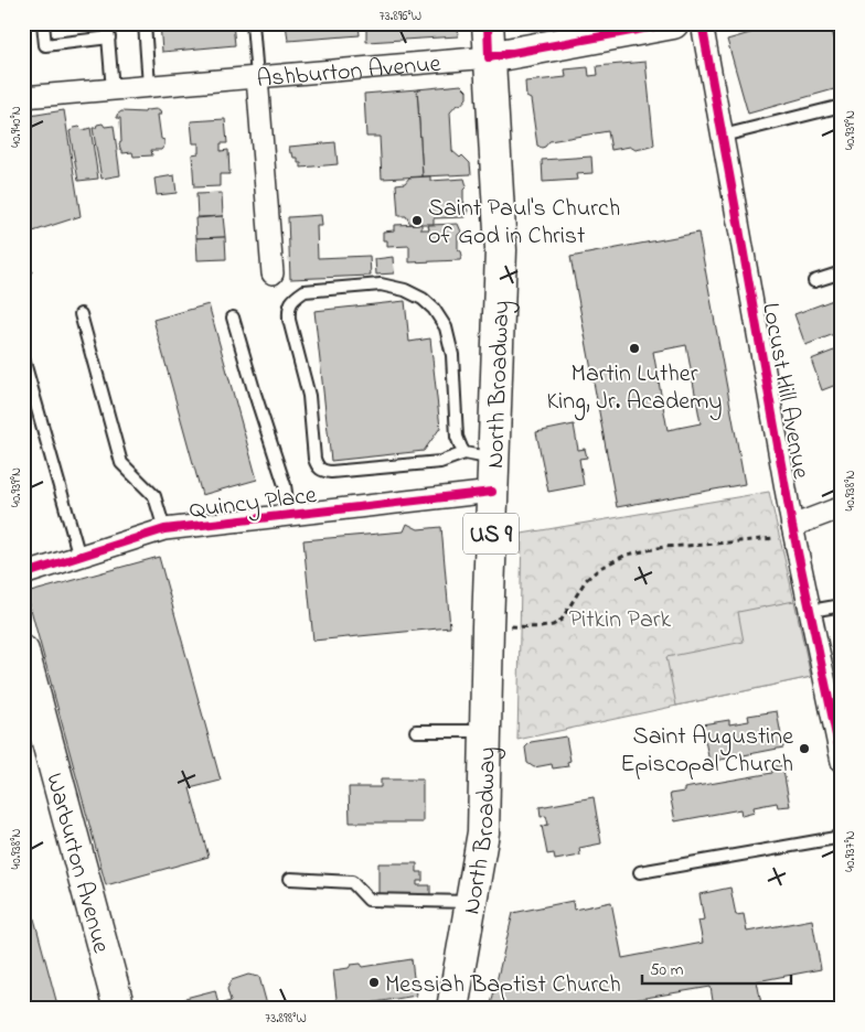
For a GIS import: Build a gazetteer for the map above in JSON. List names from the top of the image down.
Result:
{
  "streets": {
    "main road": [
      "Ashburton Avenue",
      "North Broadway",
      "US 9",
      "Warburton Avenue"
    ],
    "street": ["Locust Hill Avenue", "Quincy Place"]
  },
  "crossings": [
    ["Ashburton Avenue", "North Broadway"],
    ["North Broadway", "Quincy Place"]
  ],
  "parks": ["Pitkin Park"],
  "places": [
    "Saint Paul's Church of God in Christ",
    "Martin Luther King, Jr. Academy",
    "Saint Augustine Episcopal Church",
    "Messiah Baptist Church"
  ],
  "scale_bar": "50 m",
  "coordinates": [
    "73.896°W",
    "40.940°N",
    "40.939°N",
    "40.938°N",
    "40.937°N",
    "73.898°W"
  ]
}
